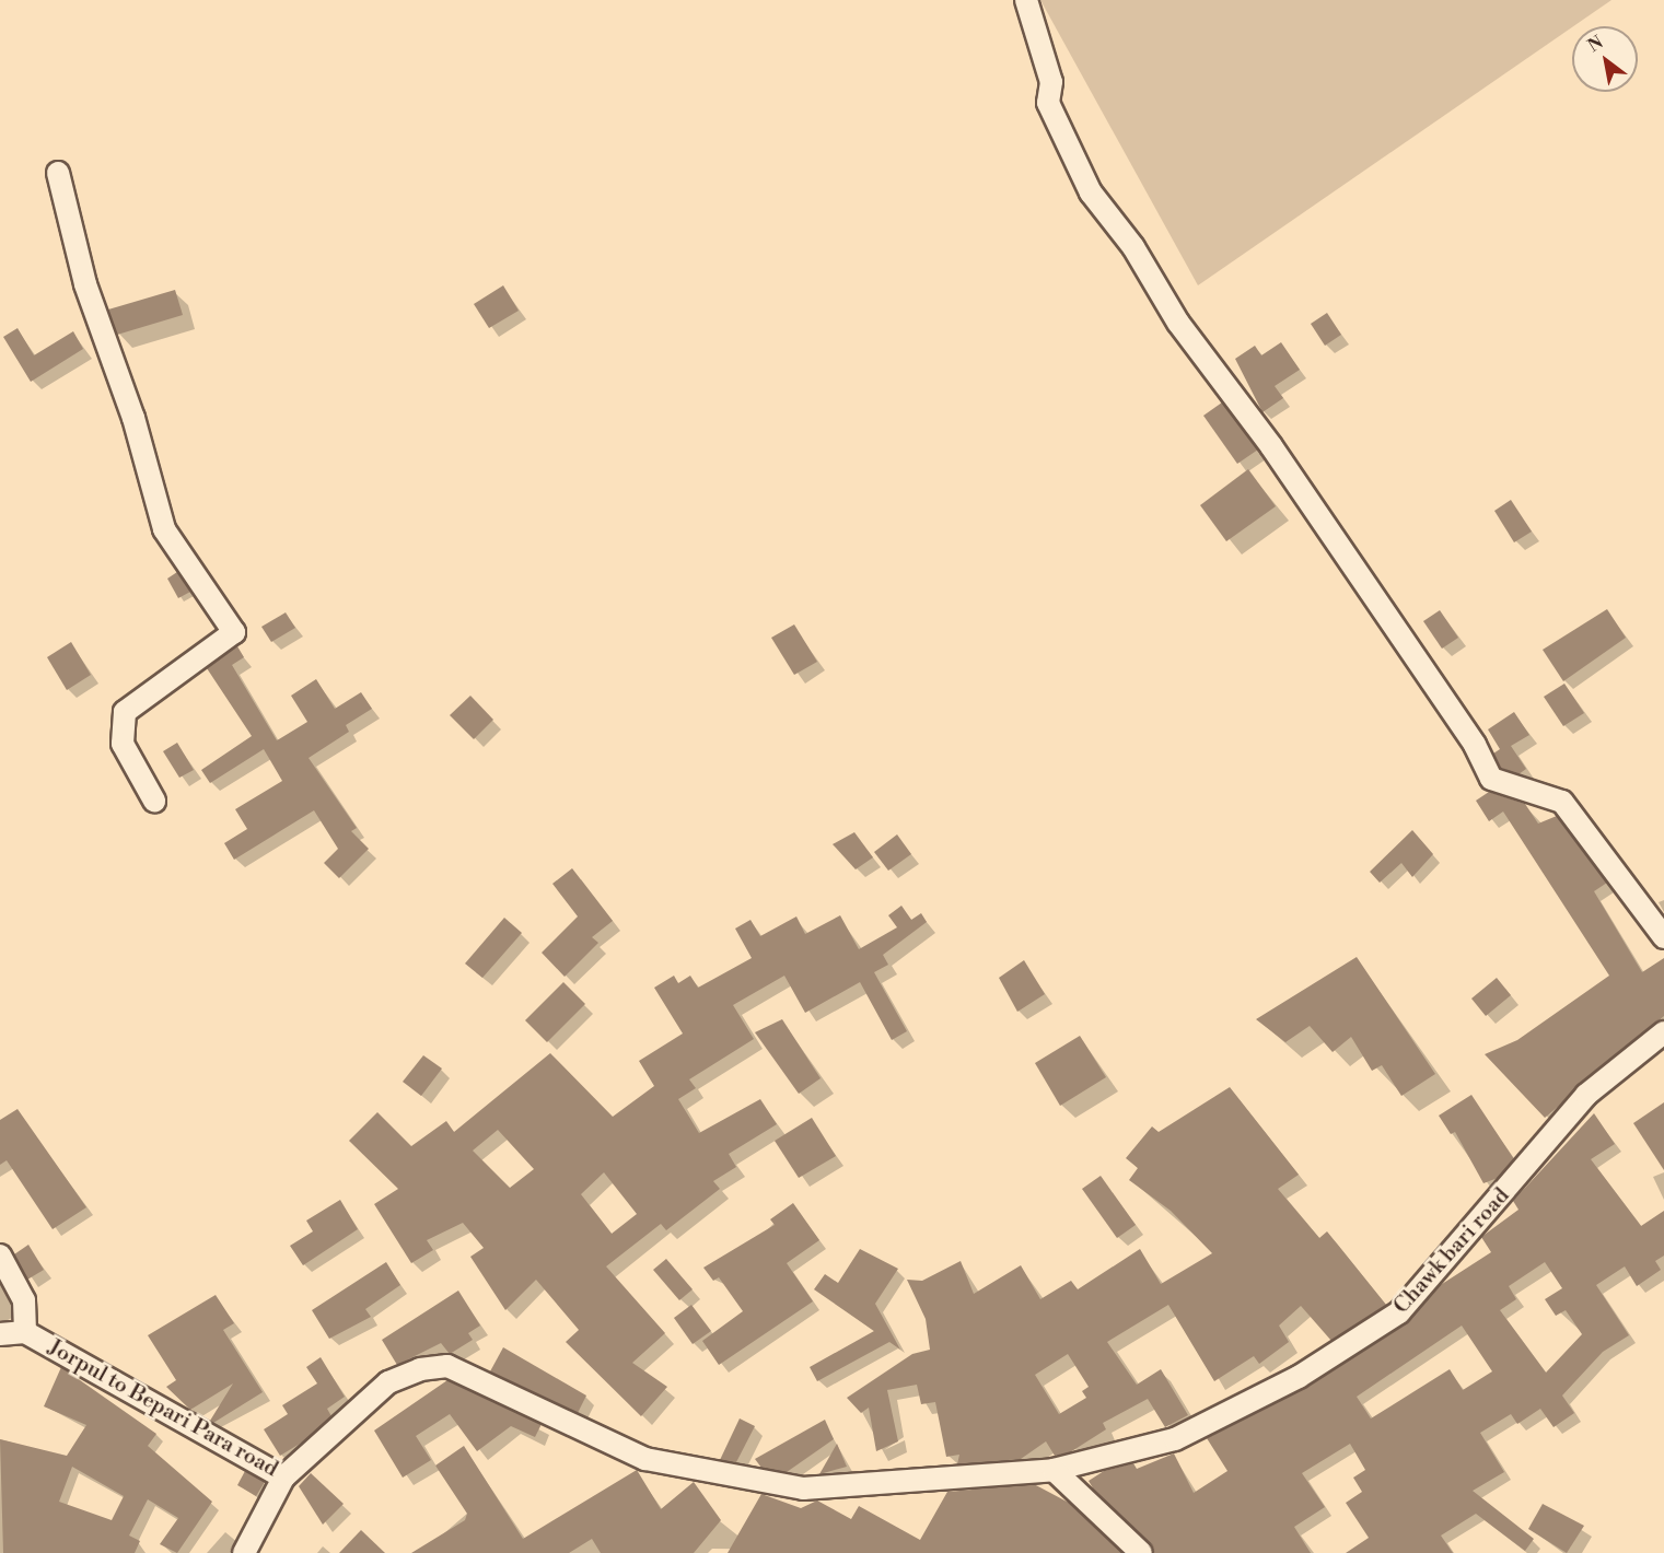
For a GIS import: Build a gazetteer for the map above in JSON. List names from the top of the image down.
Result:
{
  "streets": {
    "street": ["Chawk bari road", "Jorpul to Bepari Para road"]
  },
  "crossings": [
    ["Chawk bari road", "Jorpul to Bepari Para road"]
  ],
  "north": "top left"
}
